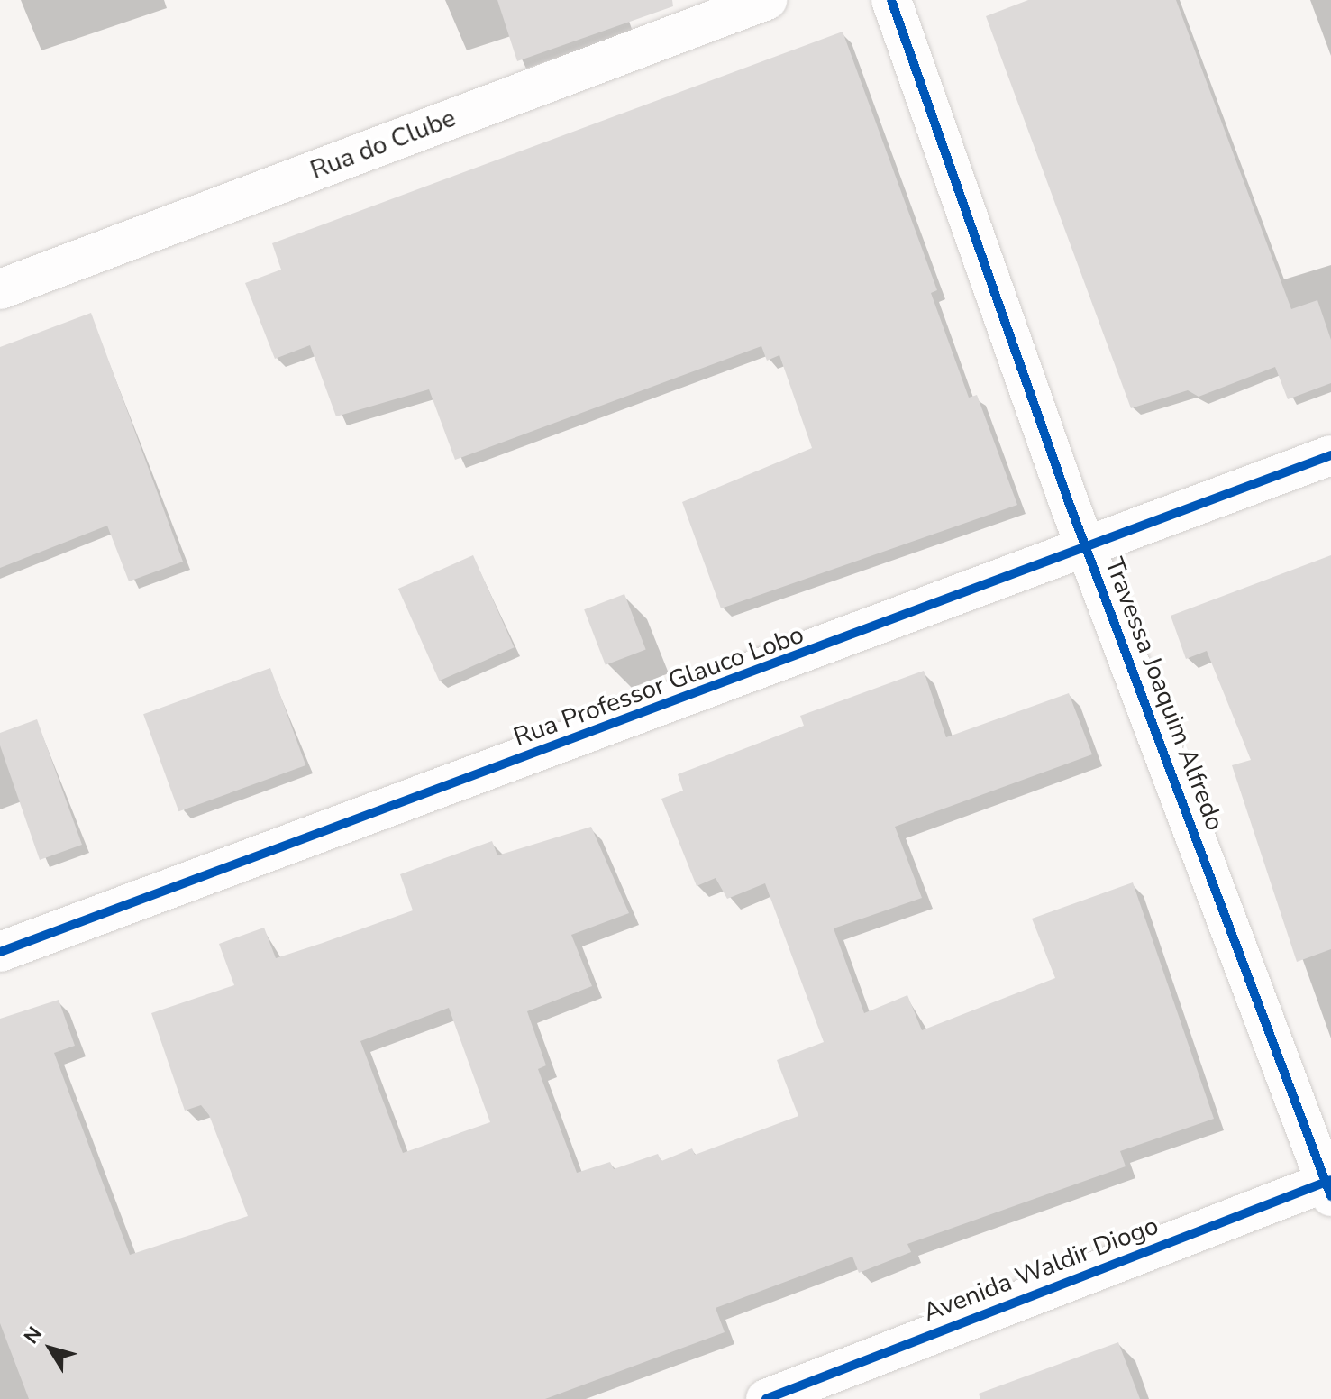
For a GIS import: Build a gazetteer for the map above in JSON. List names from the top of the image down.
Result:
{
  "streets": {
    "street": [
      "Rua do Clube",
      "Rua Professor Glauco Lobo",
      "Travessa Joaquim Alfredo",
      "Avenida Waldir Diogo"
    ]
  },
  "crossings": [
    ["Rua Professor Glauco Lobo", "Travessa Joaquim Alfredo"],
    ["Travessa Joaquim Alfredo", "Avenida Waldir Diogo"]
  ],
  "north": "top left"
}
